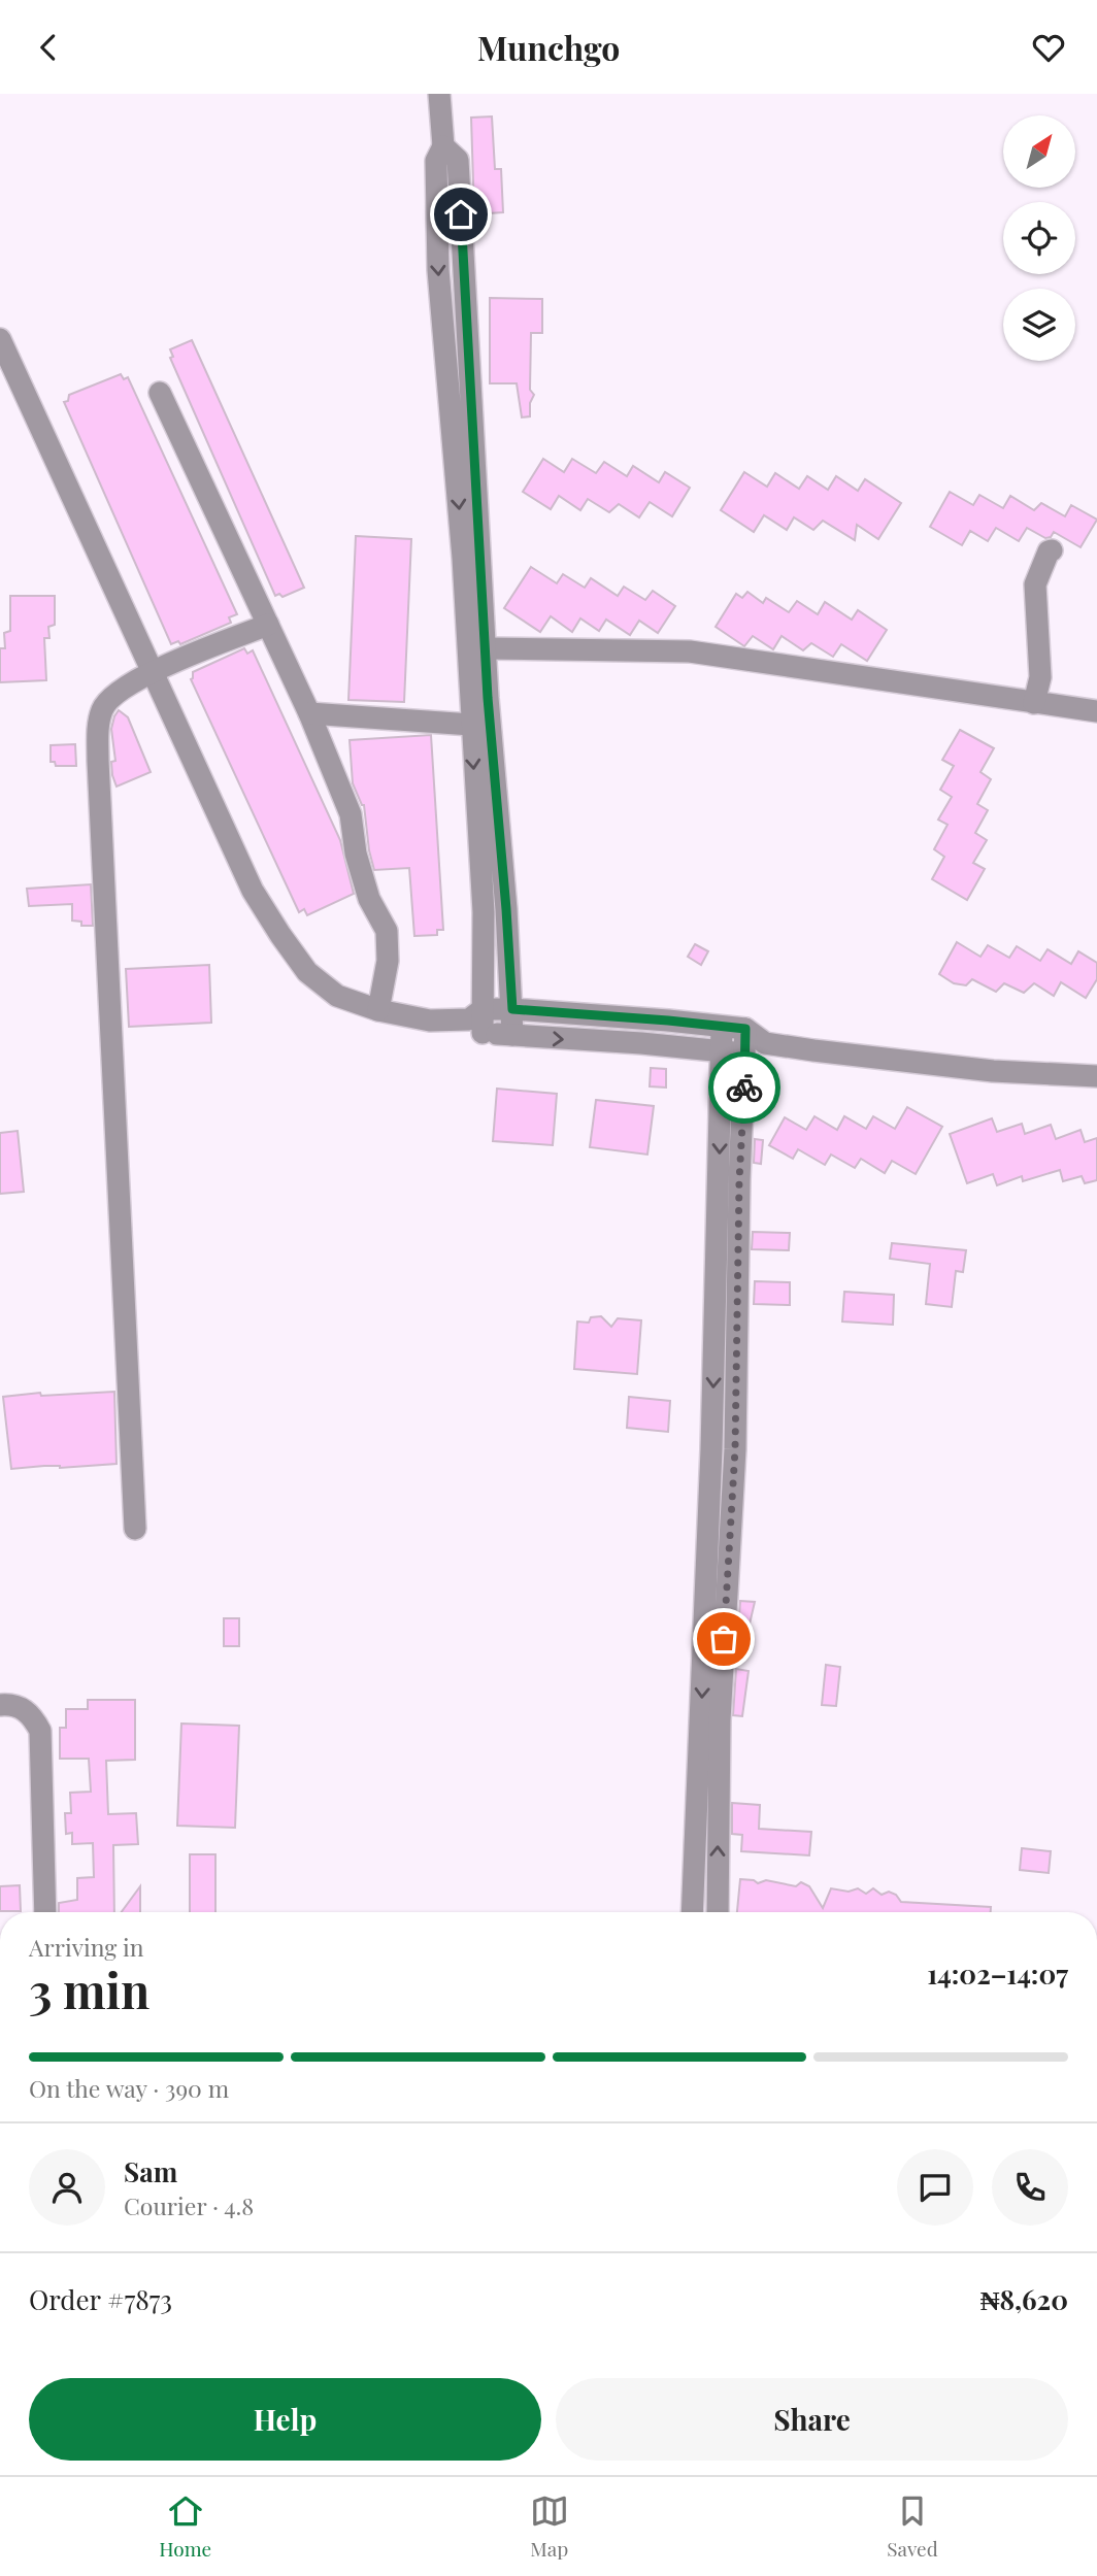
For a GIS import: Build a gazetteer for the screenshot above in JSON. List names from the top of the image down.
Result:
{
  "north": "top right",
  "page": {
    "header": "Munchgo",
    "heading": ["3 min", "Arriving in", "14:02–14:07"],
    "panel": [
      "Sam",
      "Courier · 4.8",
      "Order #7873",
      "₦8,620"
    ],
    "bar": "On the way · 390 m",
    "buttons": ["Help", "Share"],
    "tabs": ["Home", "Map", "Saved"]
  }
}
